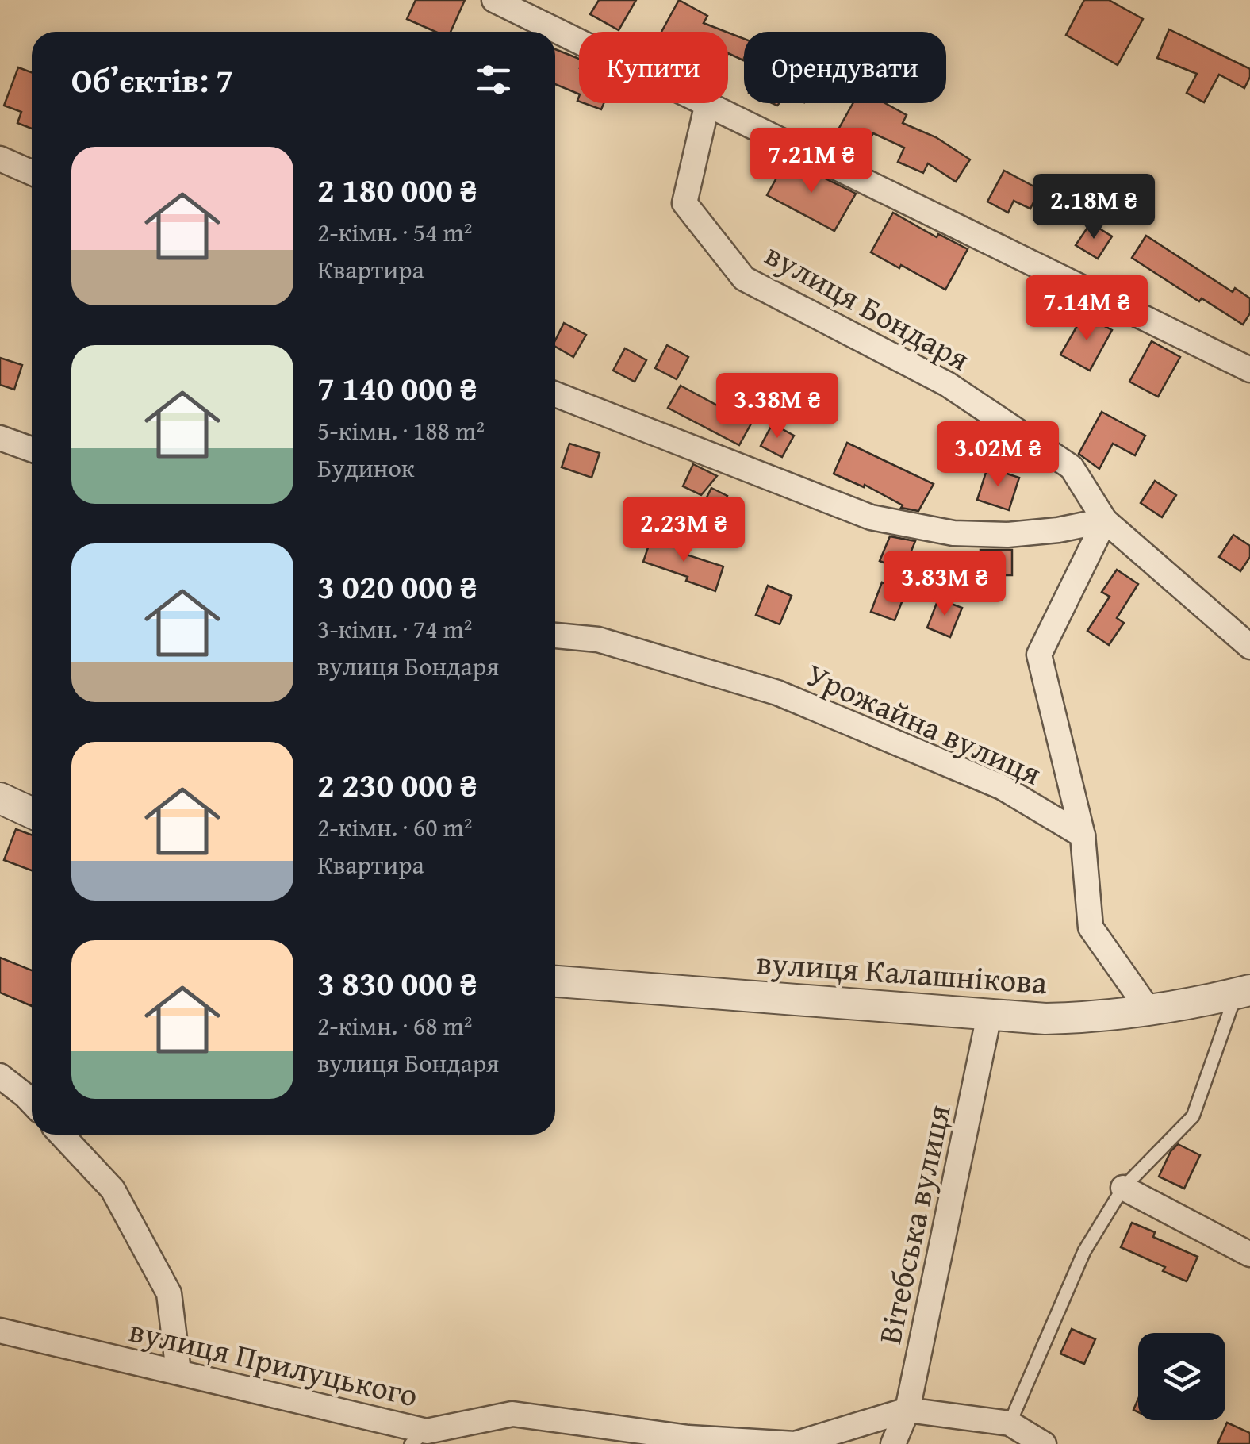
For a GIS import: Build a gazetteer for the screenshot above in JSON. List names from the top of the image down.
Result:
{
  "streets": {
    "street": [
      "вулиця Бондаря",
      "Урожайна вулиця",
      "вулиця Калашнікова",
      "Вітебська вулиця",
      "вулиця Прилуцького"
    ]
  },
  "crossings": [
    ["вулиця Калашнікова", "Вітебська вулиця"],
    ["Вітебська вулиця", "вулиця Прилуцького"]
  ],
  "page": {
    "chip": ["Купити", "Орендувати"],
    "heading": "Об’єктів: 7",
    "list": [
      {
        "name": "2 180 000 ₴",
        "note": "2-кімн. · 54 m² · Квартира"
      },
      {
        "name": "7 140 000 ₴",
        "note": "5-кімн. · 188 m² · Будинок"
      },
      {
        "name": "3 020 000 ₴",
        "note": "3-кімн. · 74 m² · вулиця Бондаря"
      },
      {
        "name": "2 230 000 ₴",
        "note": "2-кімн. · 60 m² · Квартира"
      },
      {
        "name": "3 830 000 ₴",
        "note": "2-кімн. · 68 m² · вулиця Бондаря"
      }
    ],
    "price": [
      "7.21M ₴",
      "2.18M ₴",
      "7.14M ₴",
      "3.38M ₴",
      "3.02M ₴",
      "2.23M ₴",
      "3.83M ₴"
    ]
  }
}
